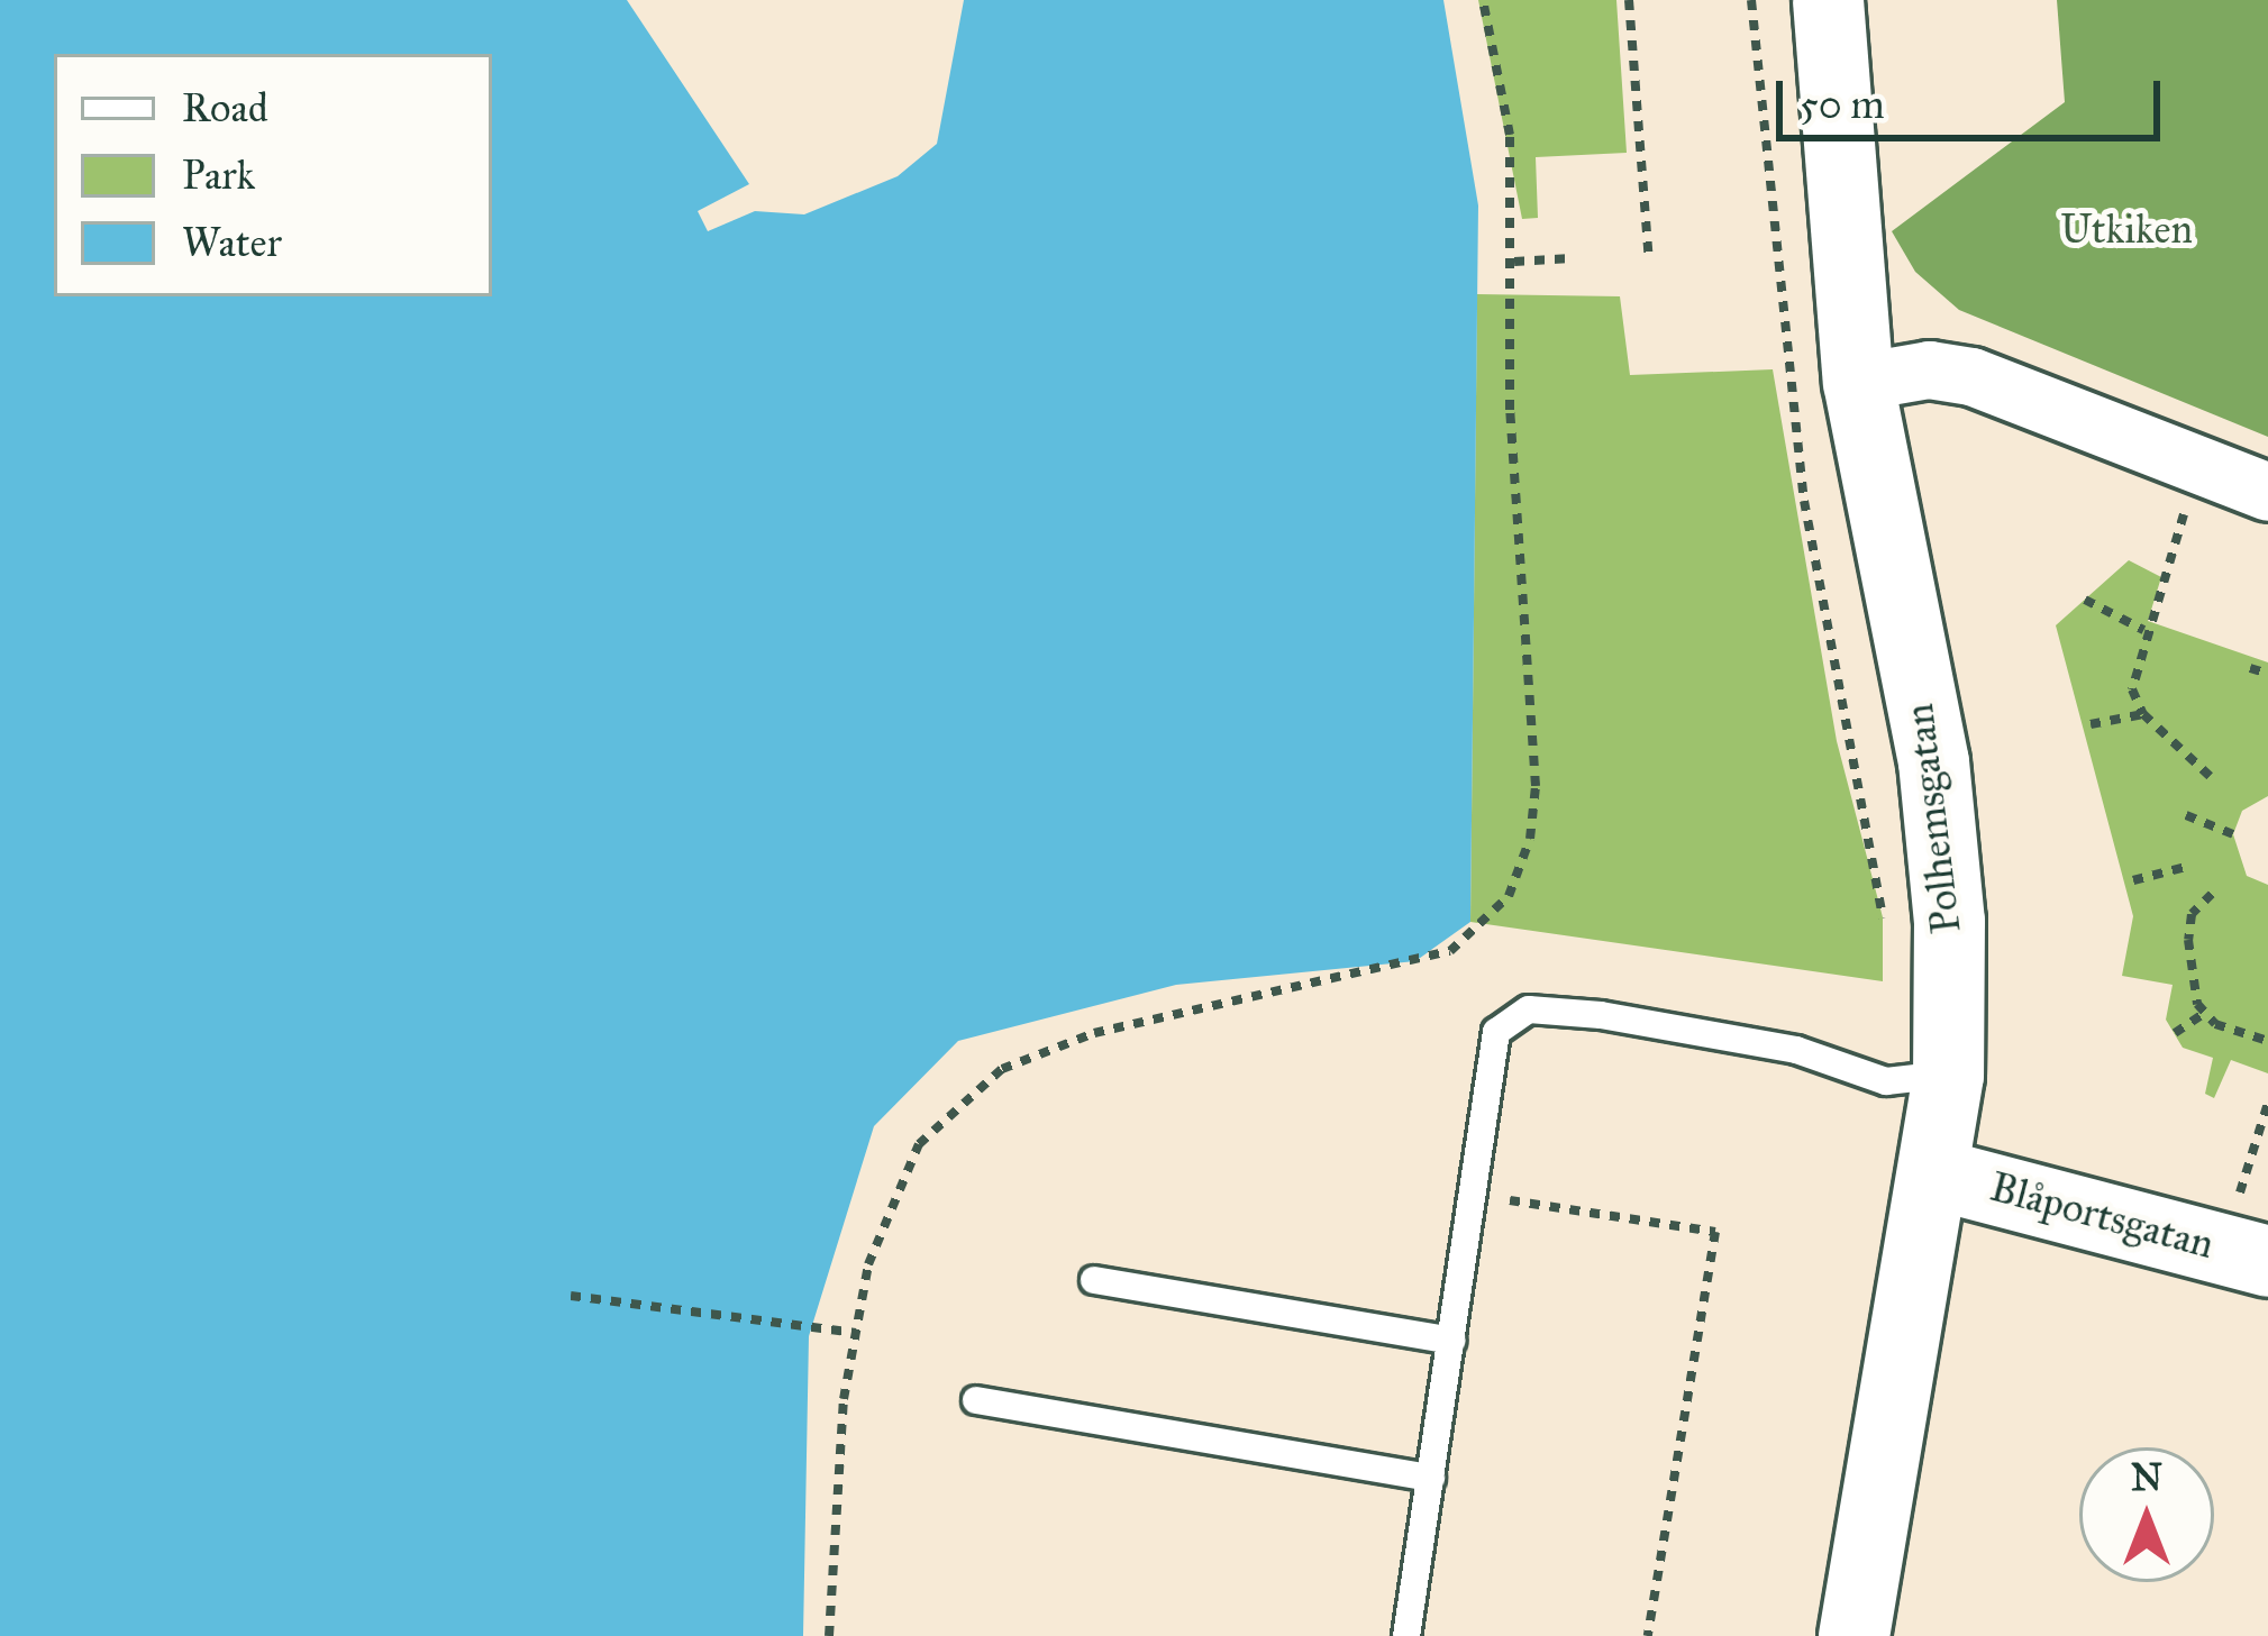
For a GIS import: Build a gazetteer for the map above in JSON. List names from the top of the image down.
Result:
{
  "streets": {
    "street": ["Polhemsgatan", "Blåportsgatan"]
  },
  "crossings": [
    ["Polhemsgatan", "Blåportsgatan"]
  ],
  "parks": ["Utkiken"],
  "legend": ["Road", "Park", "Water"],
  "scale_bar": "50 m",
  "north": "top"
}
